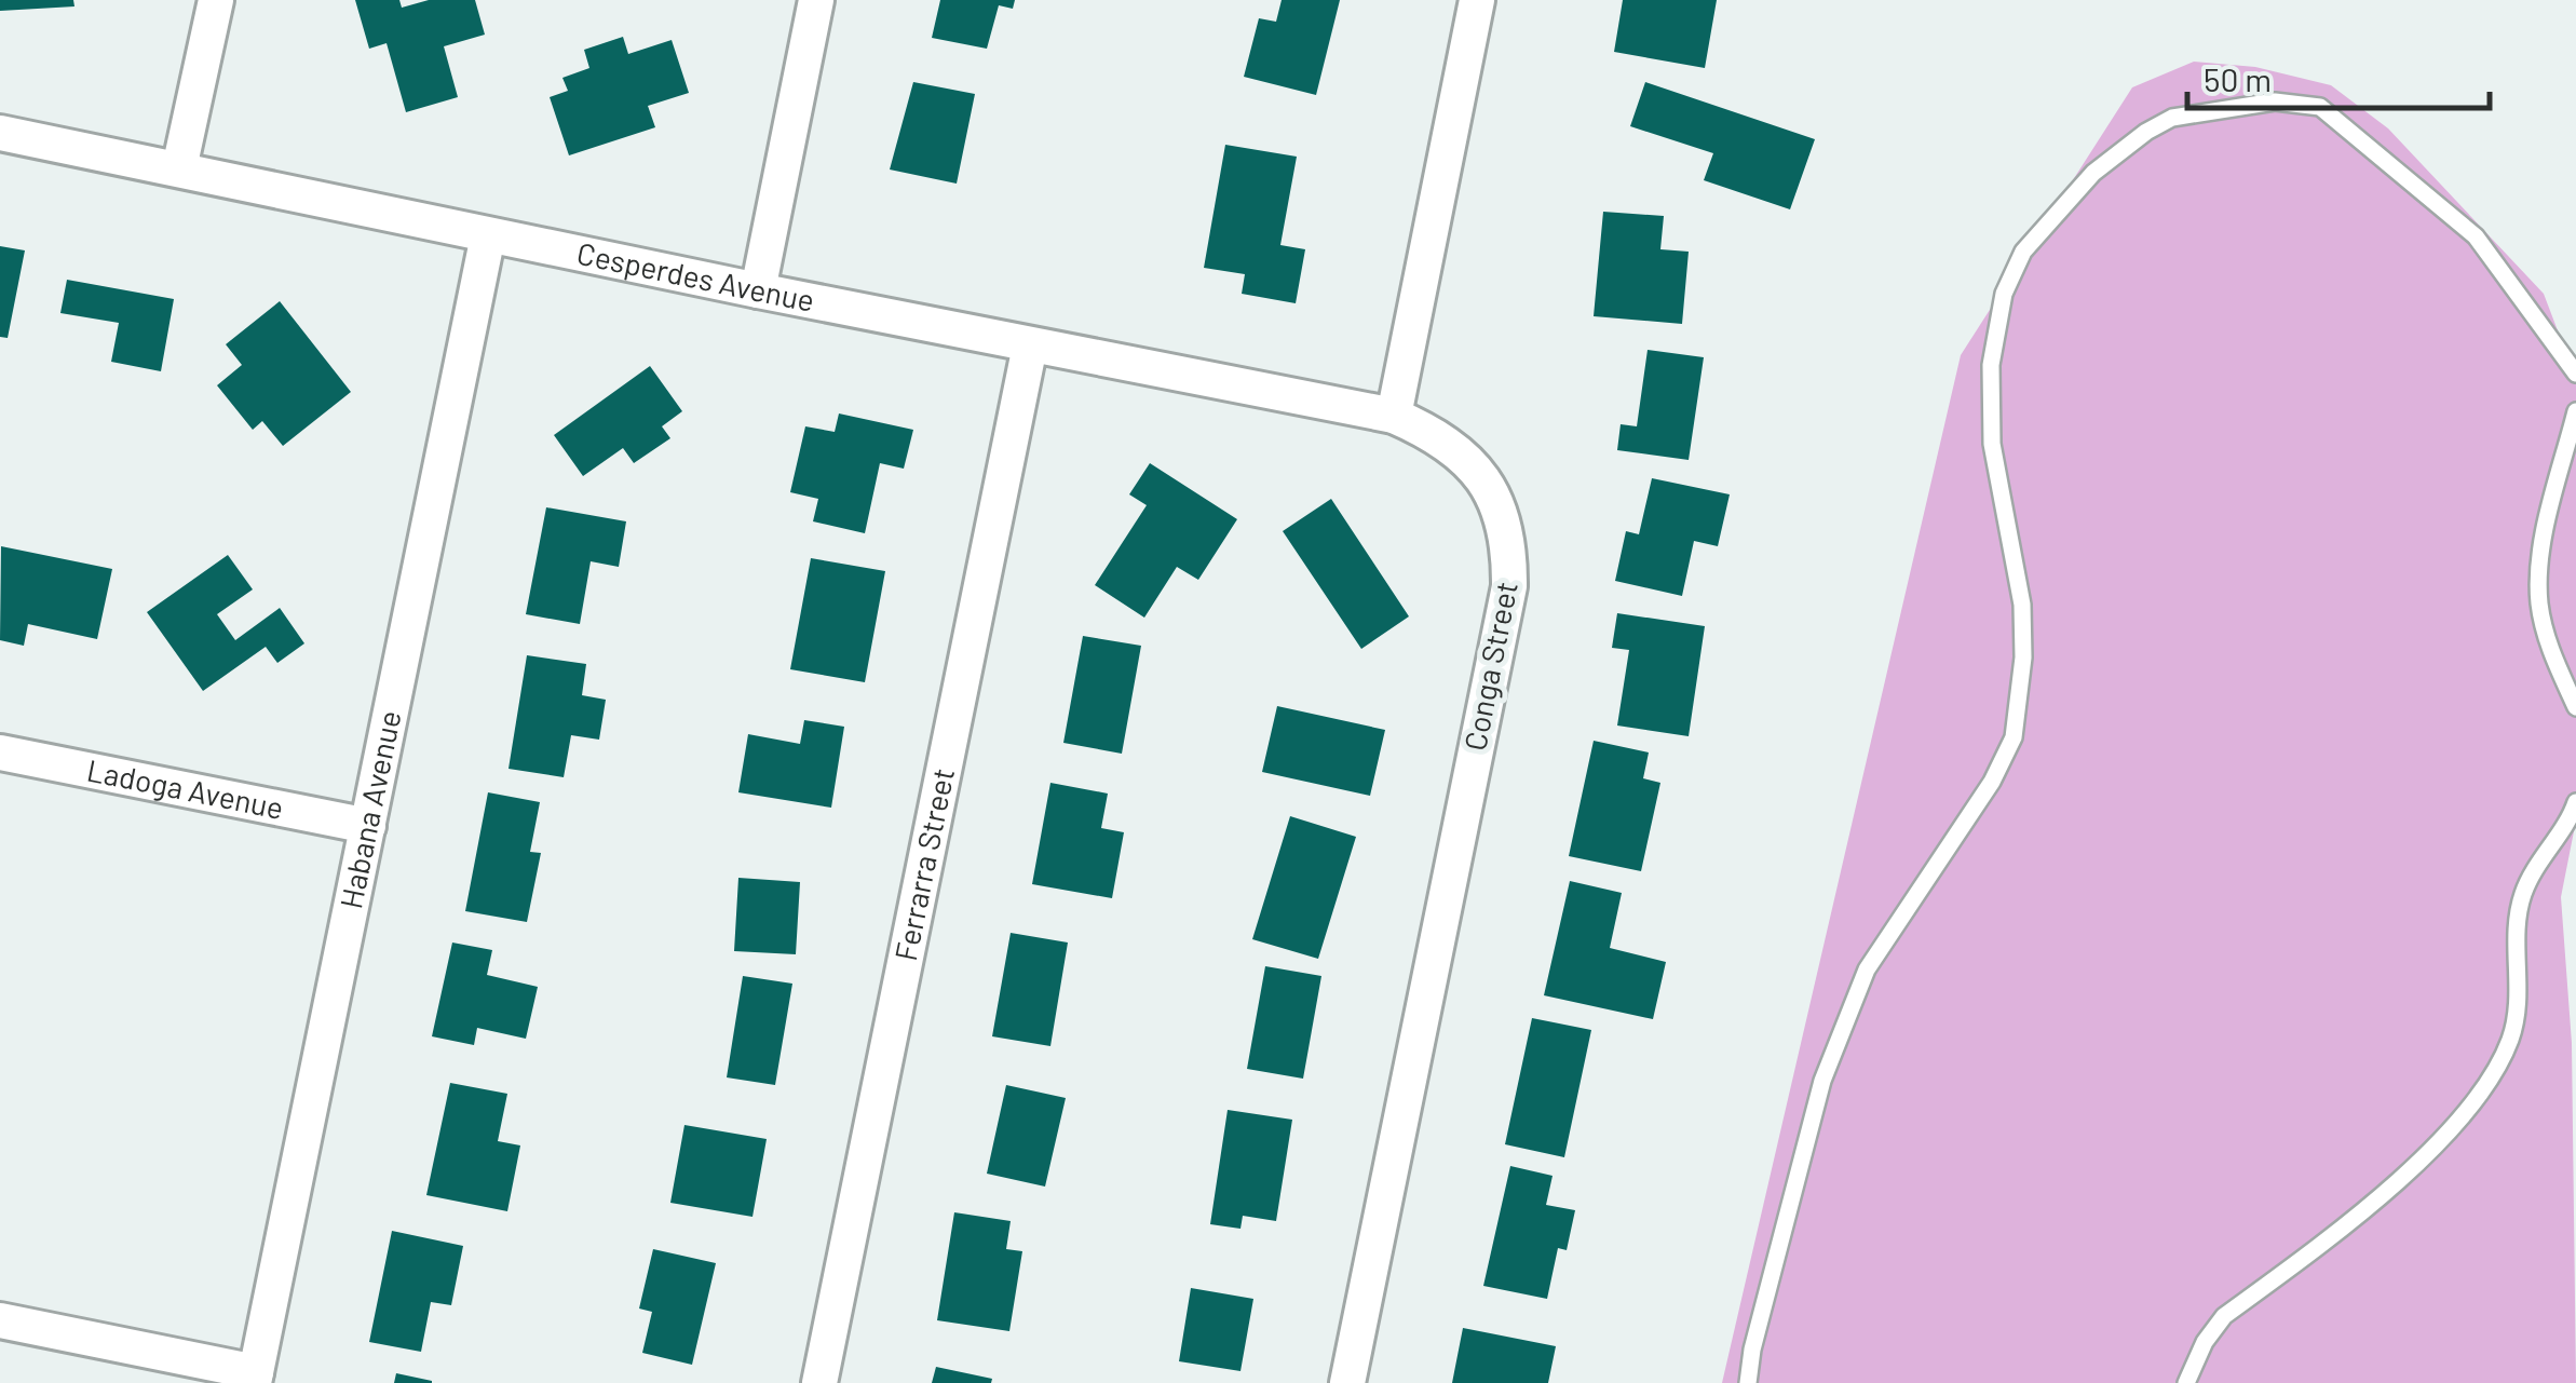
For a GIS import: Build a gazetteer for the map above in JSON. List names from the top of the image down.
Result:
{
  "streets": {
    "street": [
      "Cesperdes Avenue",
      "Conga Street",
      "Ladoga Avenue",
      "Habana Avenue",
      "Ferrarra Street"
    ]
  },
  "crossings": [
    ["Cesperdes Avenue", "Conga Street"],
    ["Cesperdes Avenue", "Habana Avenue"],
    ["Cesperdes Avenue", "Ferrarra Street"],
    ["Ladoga Avenue", "Habana Avenue"]
  ],
  "scale_bar": "50 m"
}
